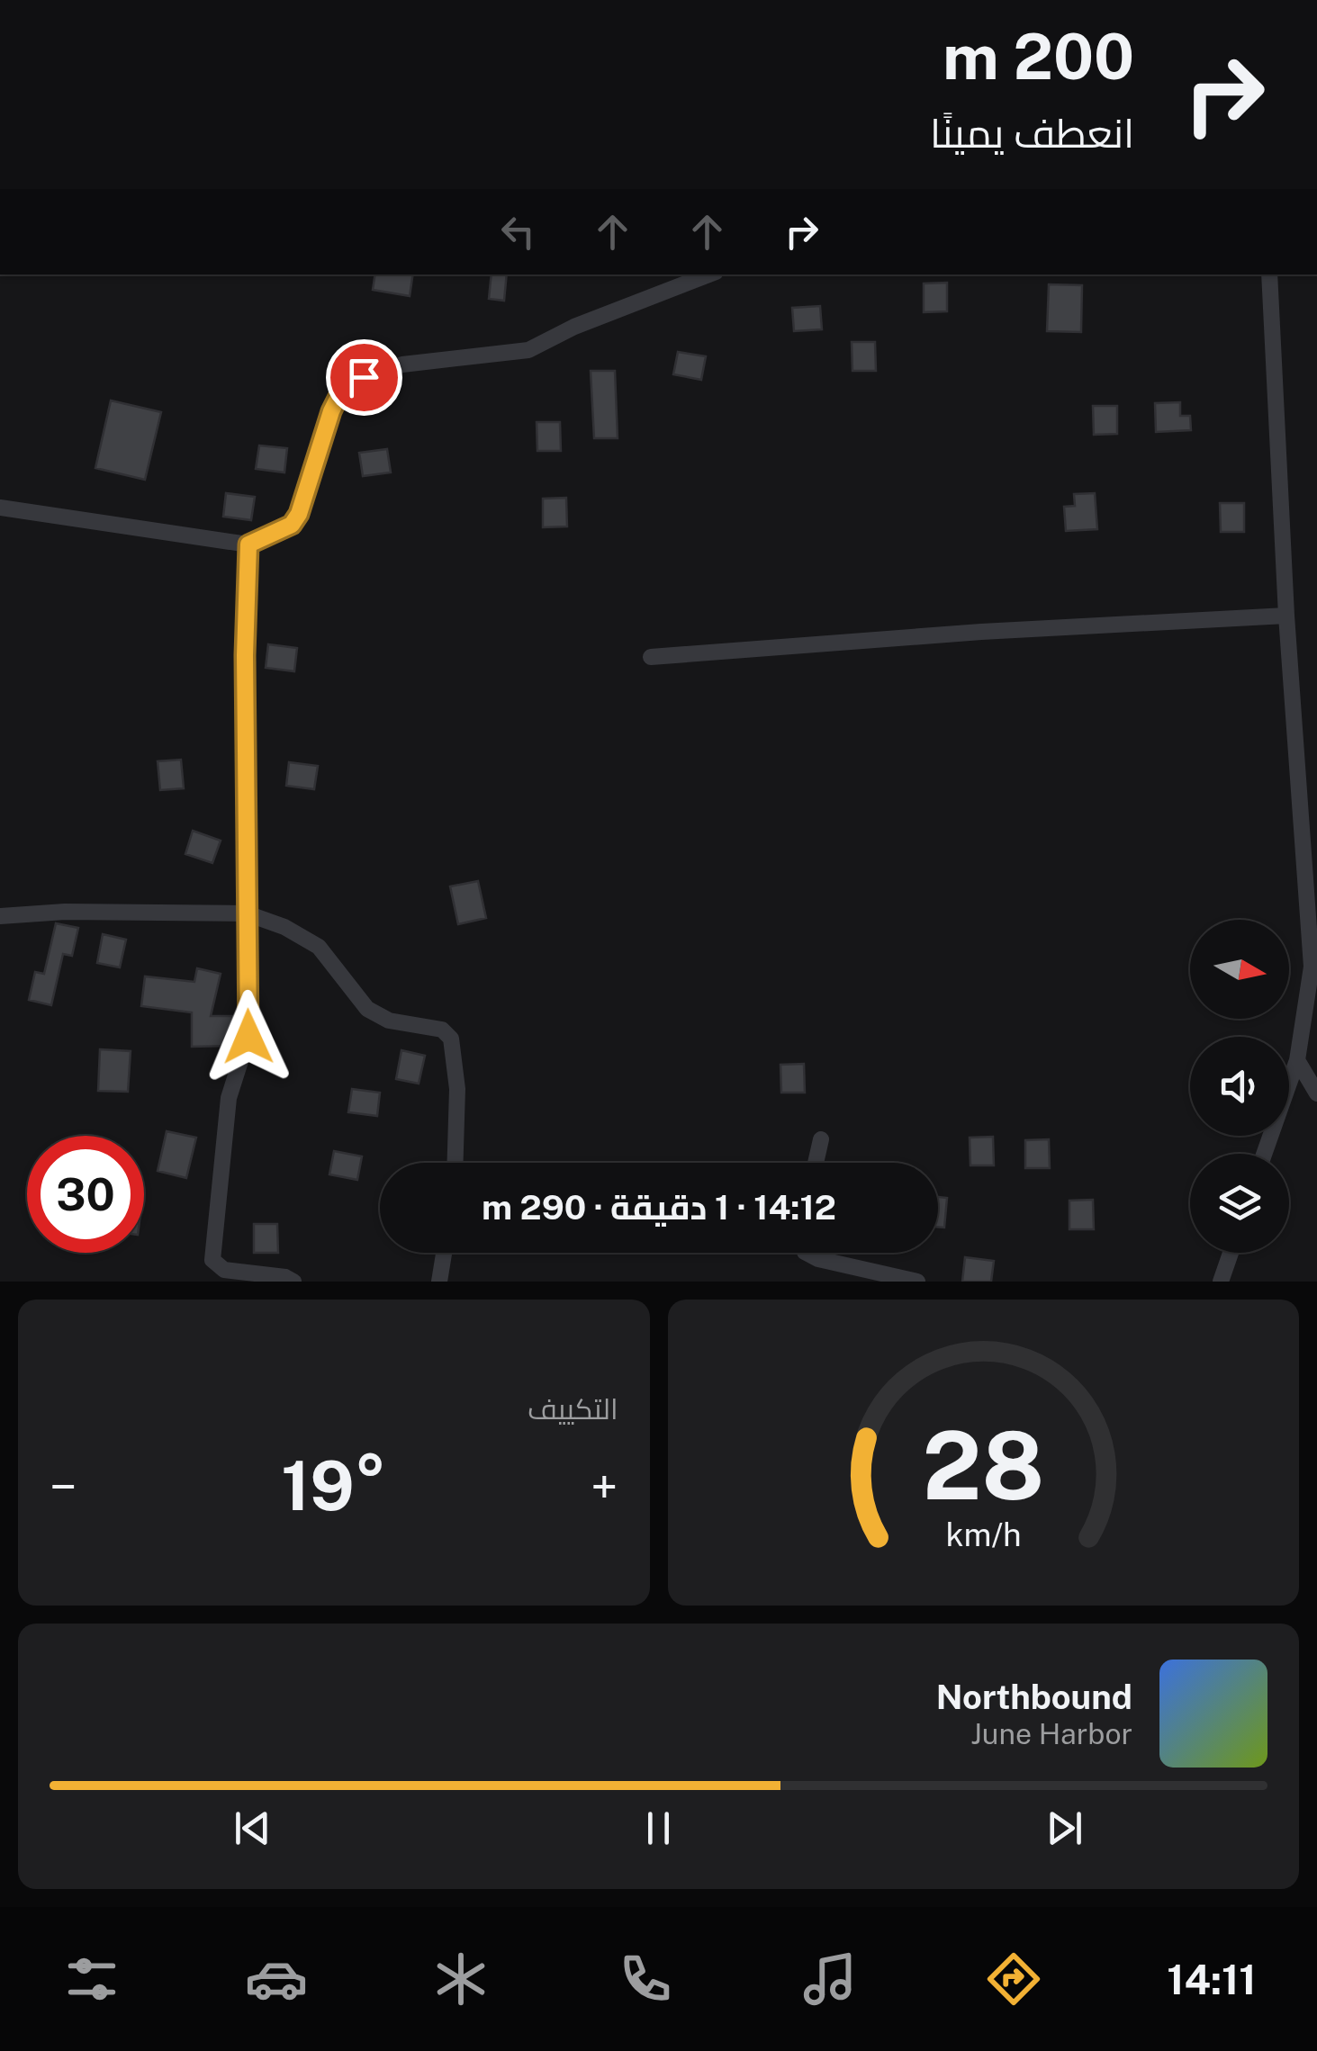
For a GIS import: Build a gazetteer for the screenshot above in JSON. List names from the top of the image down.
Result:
{
  "north": "right",
  "page": {
    "turn": ["200 m", "انعطف يمينًا"],
    "limit": "30",
    "trip": "14:12 · 1 دقيقة · 290 m",
    "tile": "التكييف",
    "heat": ["−", "19°", "+"],
    "song": ["Northbound", "June Harbor"],
    "tabs": "14:11",
    "gauge": ["28", "km/h"]
  }
}
